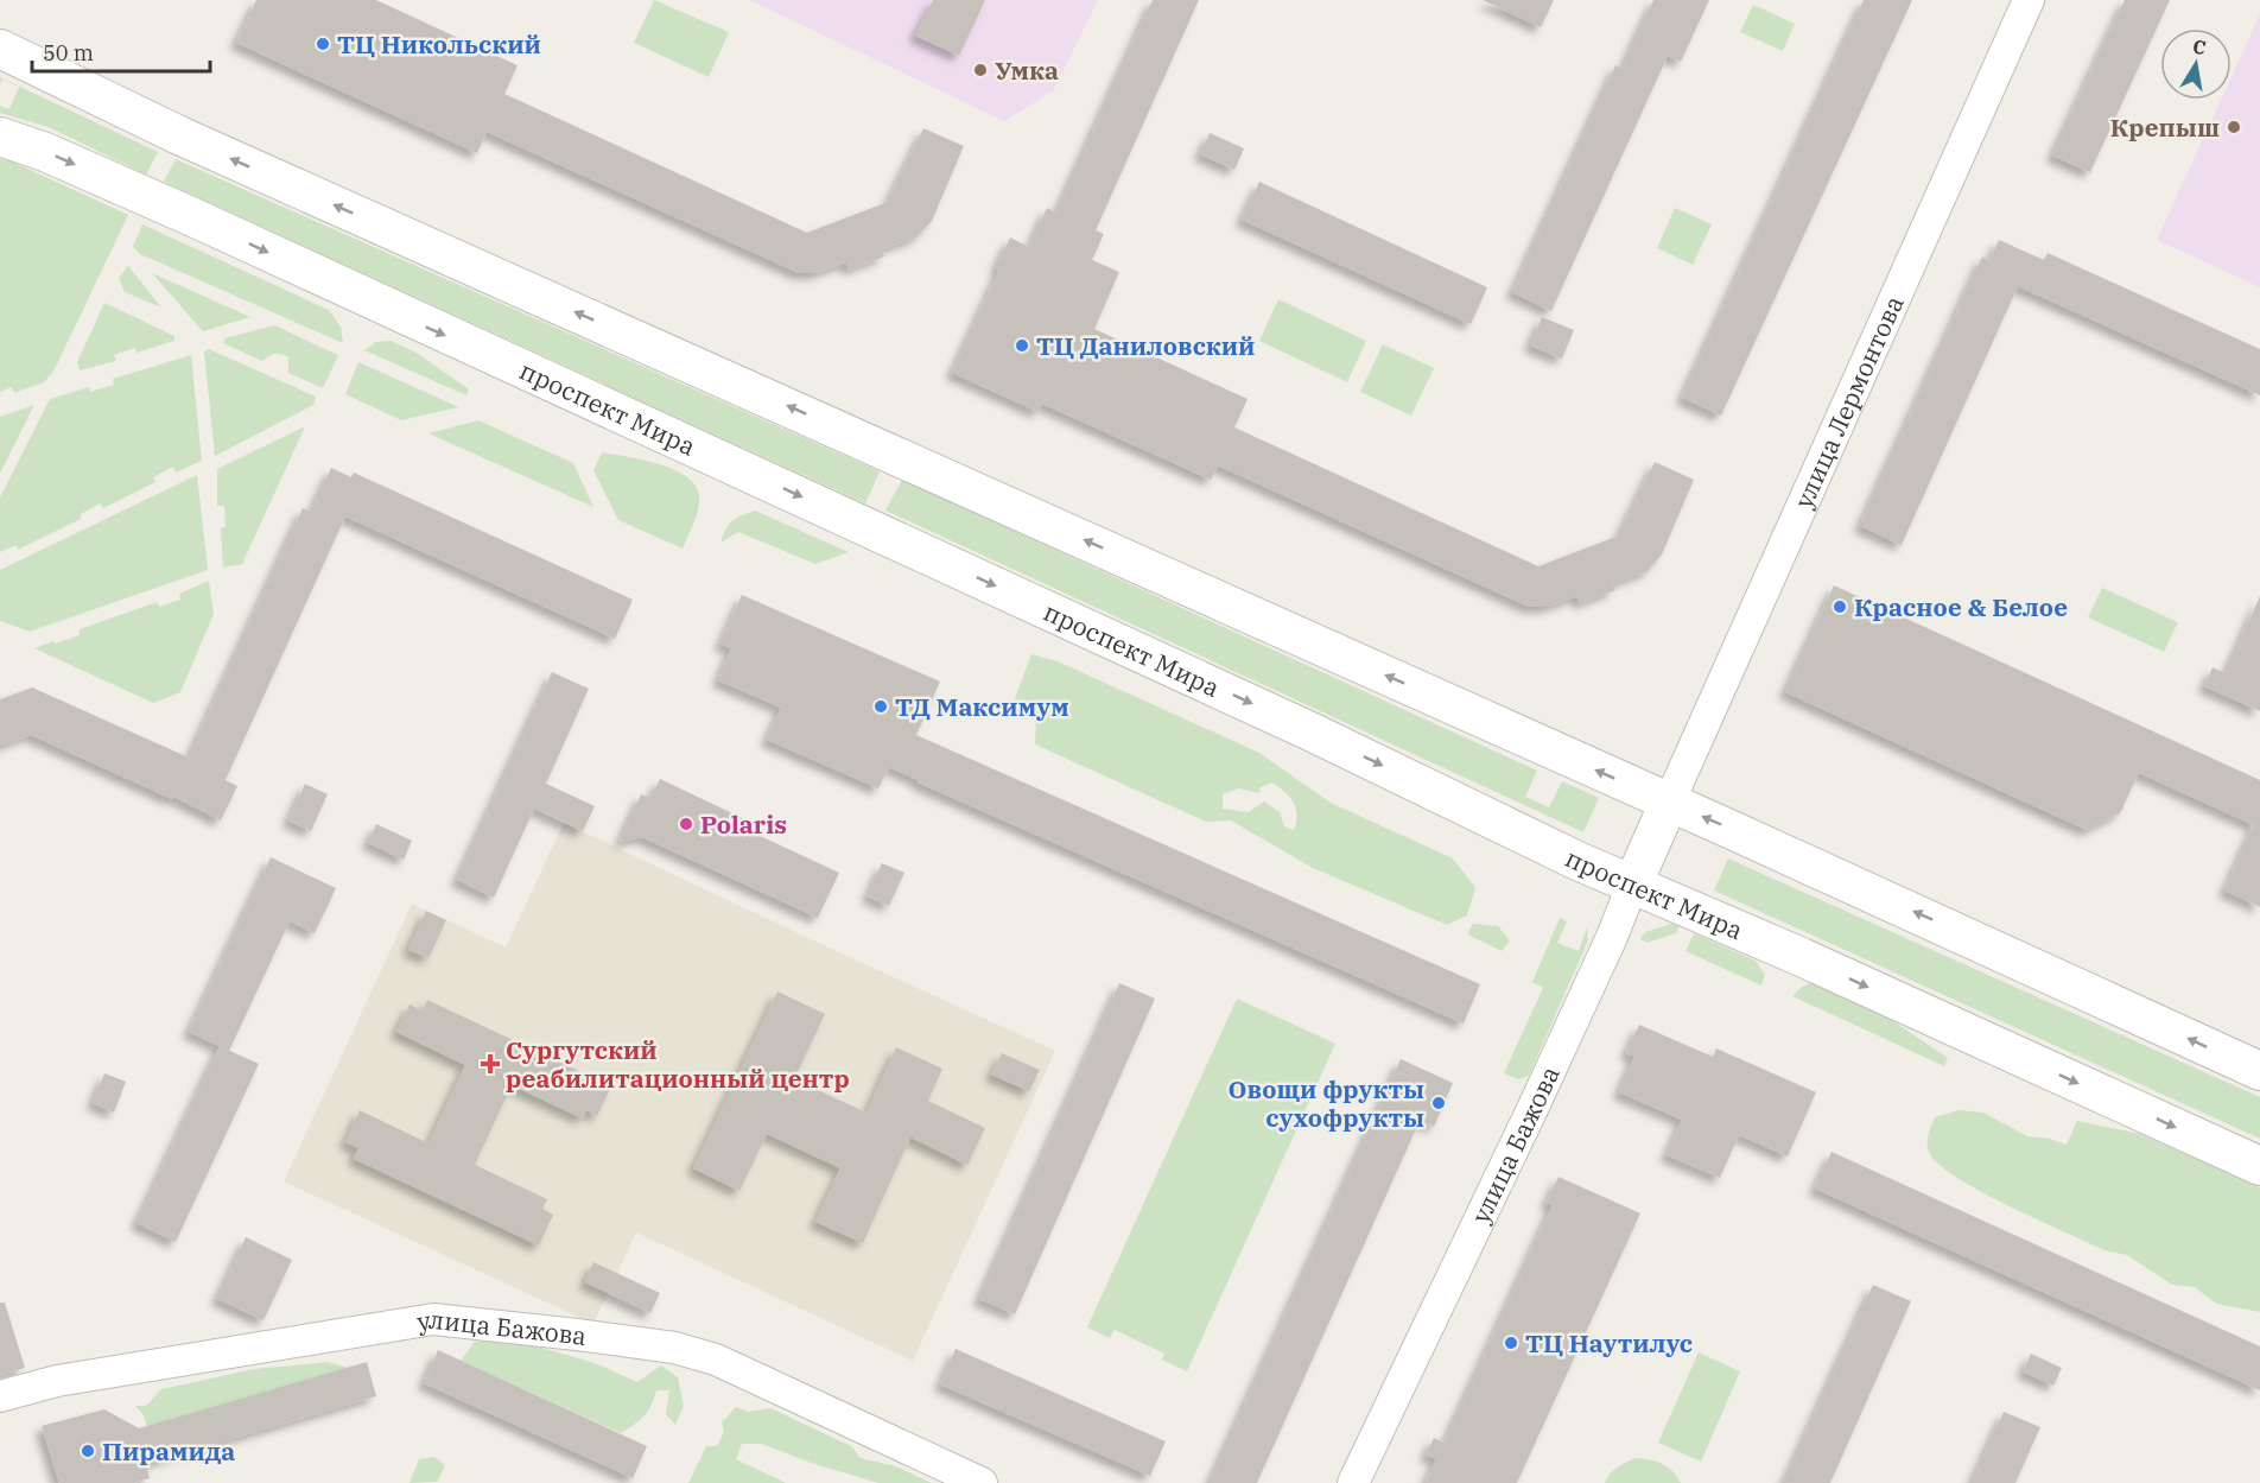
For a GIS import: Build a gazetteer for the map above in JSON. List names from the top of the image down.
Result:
{
  "streets": {
    "main road": ["проспект Мира", "улица Бажова"],
    "street": ["улица Лермонтова"]
  },
  "crossings": [
    ["улица Лермонтова", "улица Бажова"],
    ["проспект Мира", "улица Бажова"]
  ],
  "places": {
    "other": [
      "ТЦ Никольский",
      "Умка",
      "Крепыш",
      "ТЦ Даниловский",
      "Красное & Белое",
      "ТД Максимум",
      "Polaris",
      "Овощи фрукты сухофрукты",
      "ТЦ Наутилус",
      "Пирамида"
    ],
    "health": ["Сургутский реабилитационный центр"]
  },
  "scale_bar": "50 m",
  "north": "top"
}
